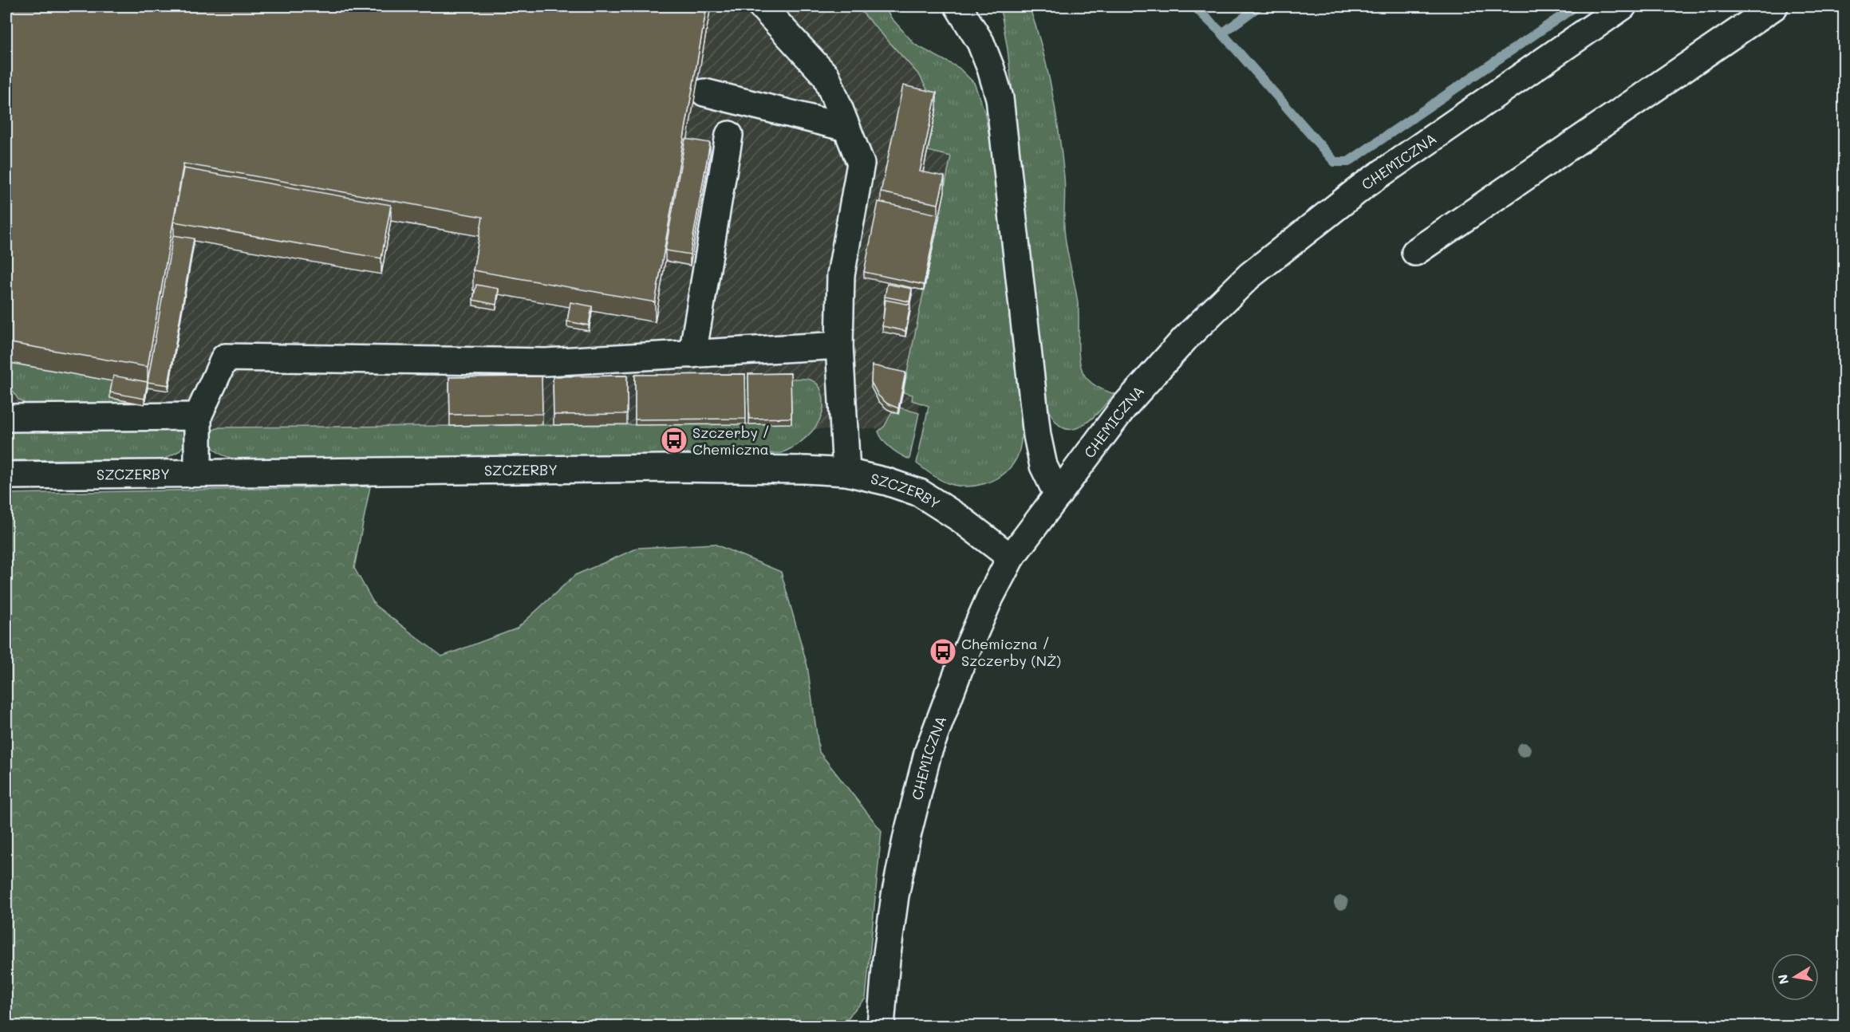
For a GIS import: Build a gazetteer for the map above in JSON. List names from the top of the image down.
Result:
{
  "streets": {
    "street": ["CHEMICZNA", "SZCZERBY"]
  },
  "crossings": [
    ["CHEMICZNA", "SZCZERBY"]
  ],
  "places": {
    "bus stop": ["Szczerby / Chemiczna", "Chemiczna / Szczerby (NŻ)"]
  },
  "north": "left"
}
